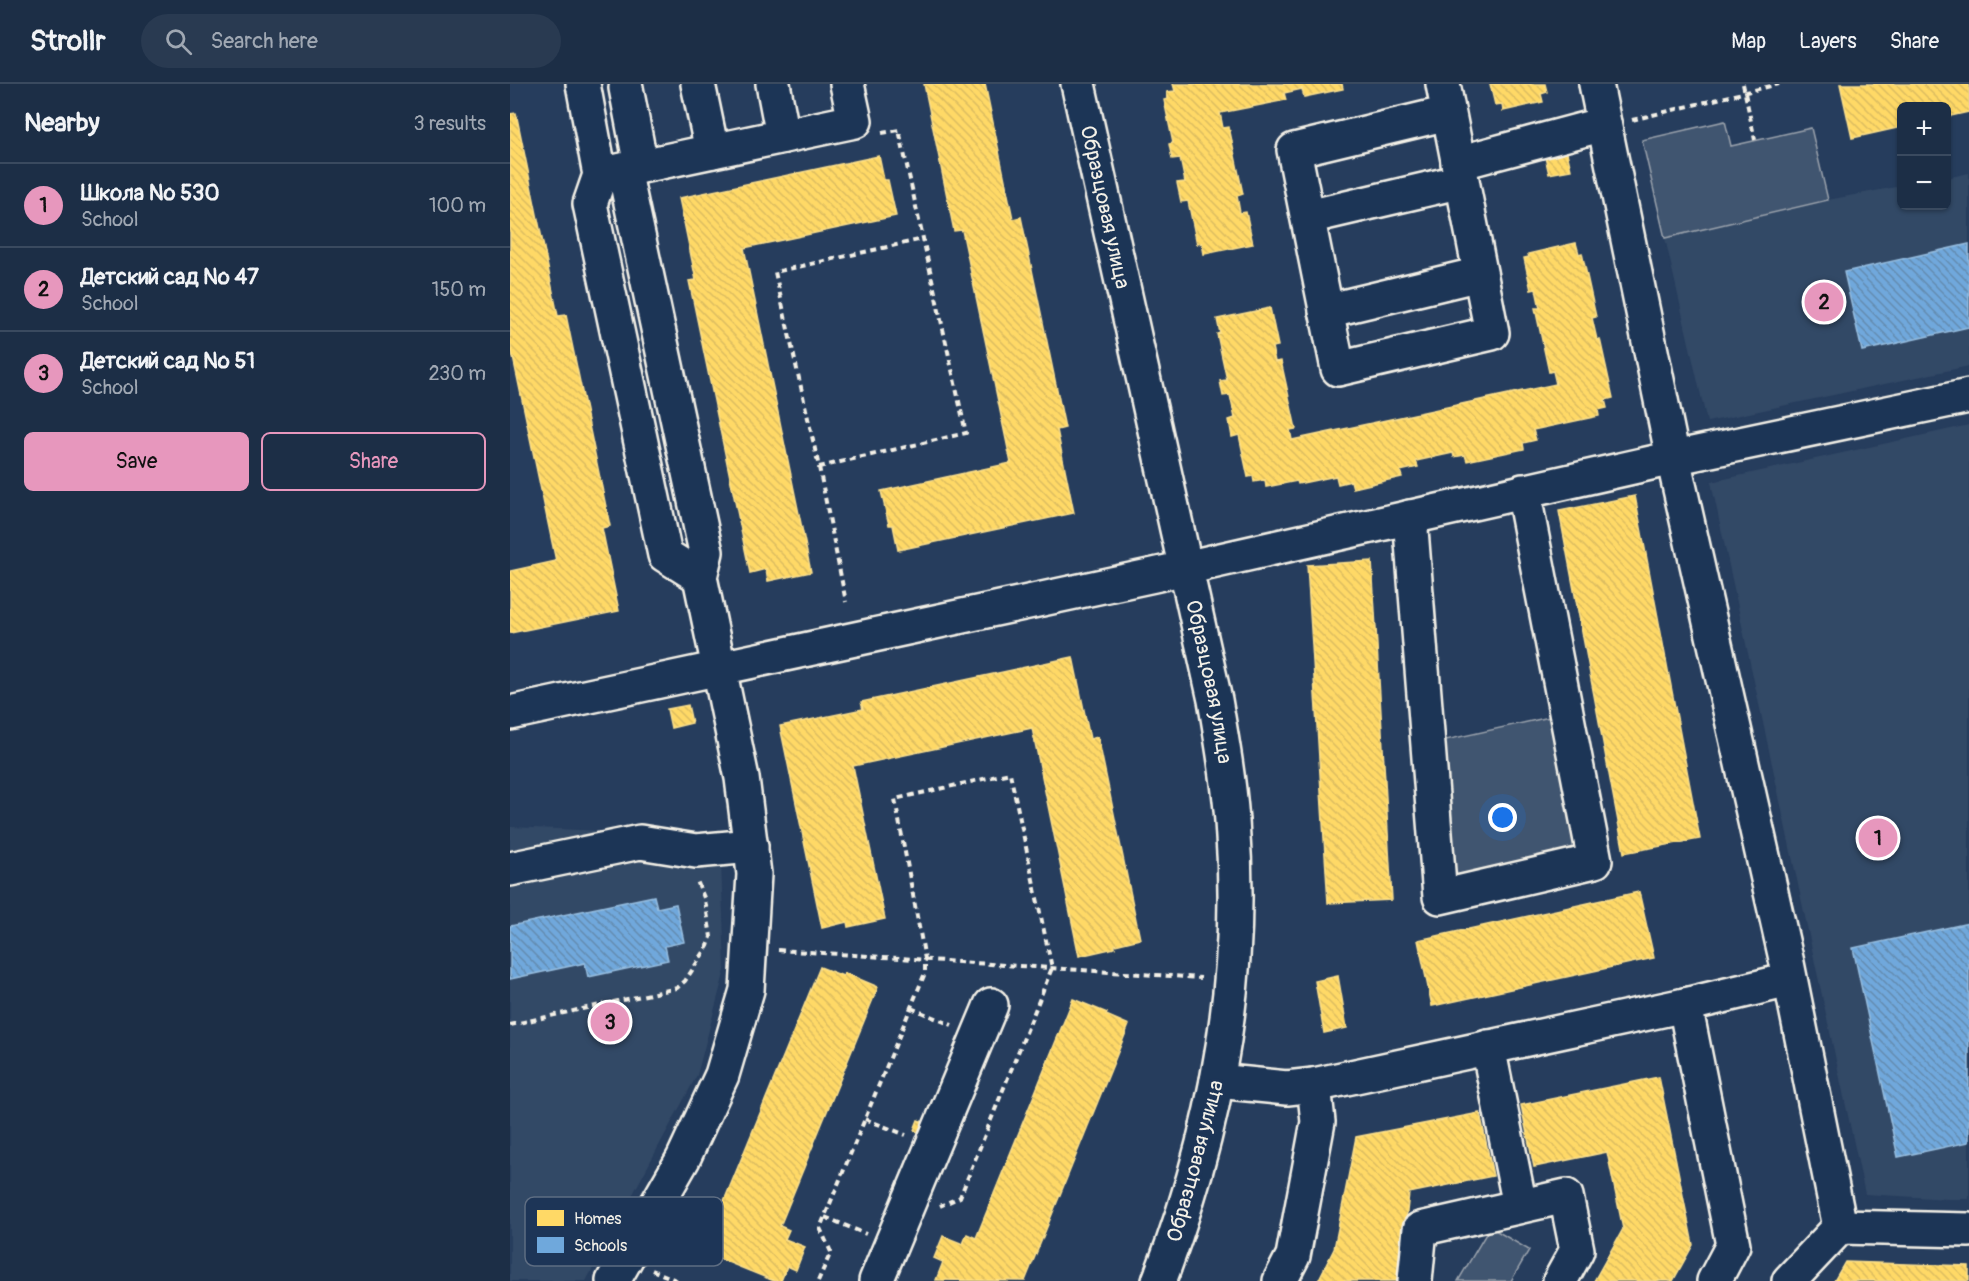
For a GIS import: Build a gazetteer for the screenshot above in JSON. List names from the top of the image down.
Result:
{
  "streets": {
    "street": ["Образцовая улица"]
  },
  "legend": ["Homes", "Schools"],
  "page": {
    "header": "Strollr",
    "search": "Search here",
    "nav": ["Map", "Layers", "Share"],
    "heading": ["Nearby", "3 results"],
    "map_buttons": ["+", "−"],
    "list": [
      {
        "mark": "1",
        "name": "Школа № 530",
        "note": "School",
        "value": "100 m"
      },
      {
        "mark": "2",
        "name": "Детский сад № 47",
        "note": "School",
        "value": "150 m"
      },
      {
        "mark": "3",
        "name": "Детский сад № 51",
        "note": "School",
        "value": "230 m"
      }
    ],
    "pins": ["2", "1", "3"],
    "buttons": ["Save", "Share"]
  }
}
